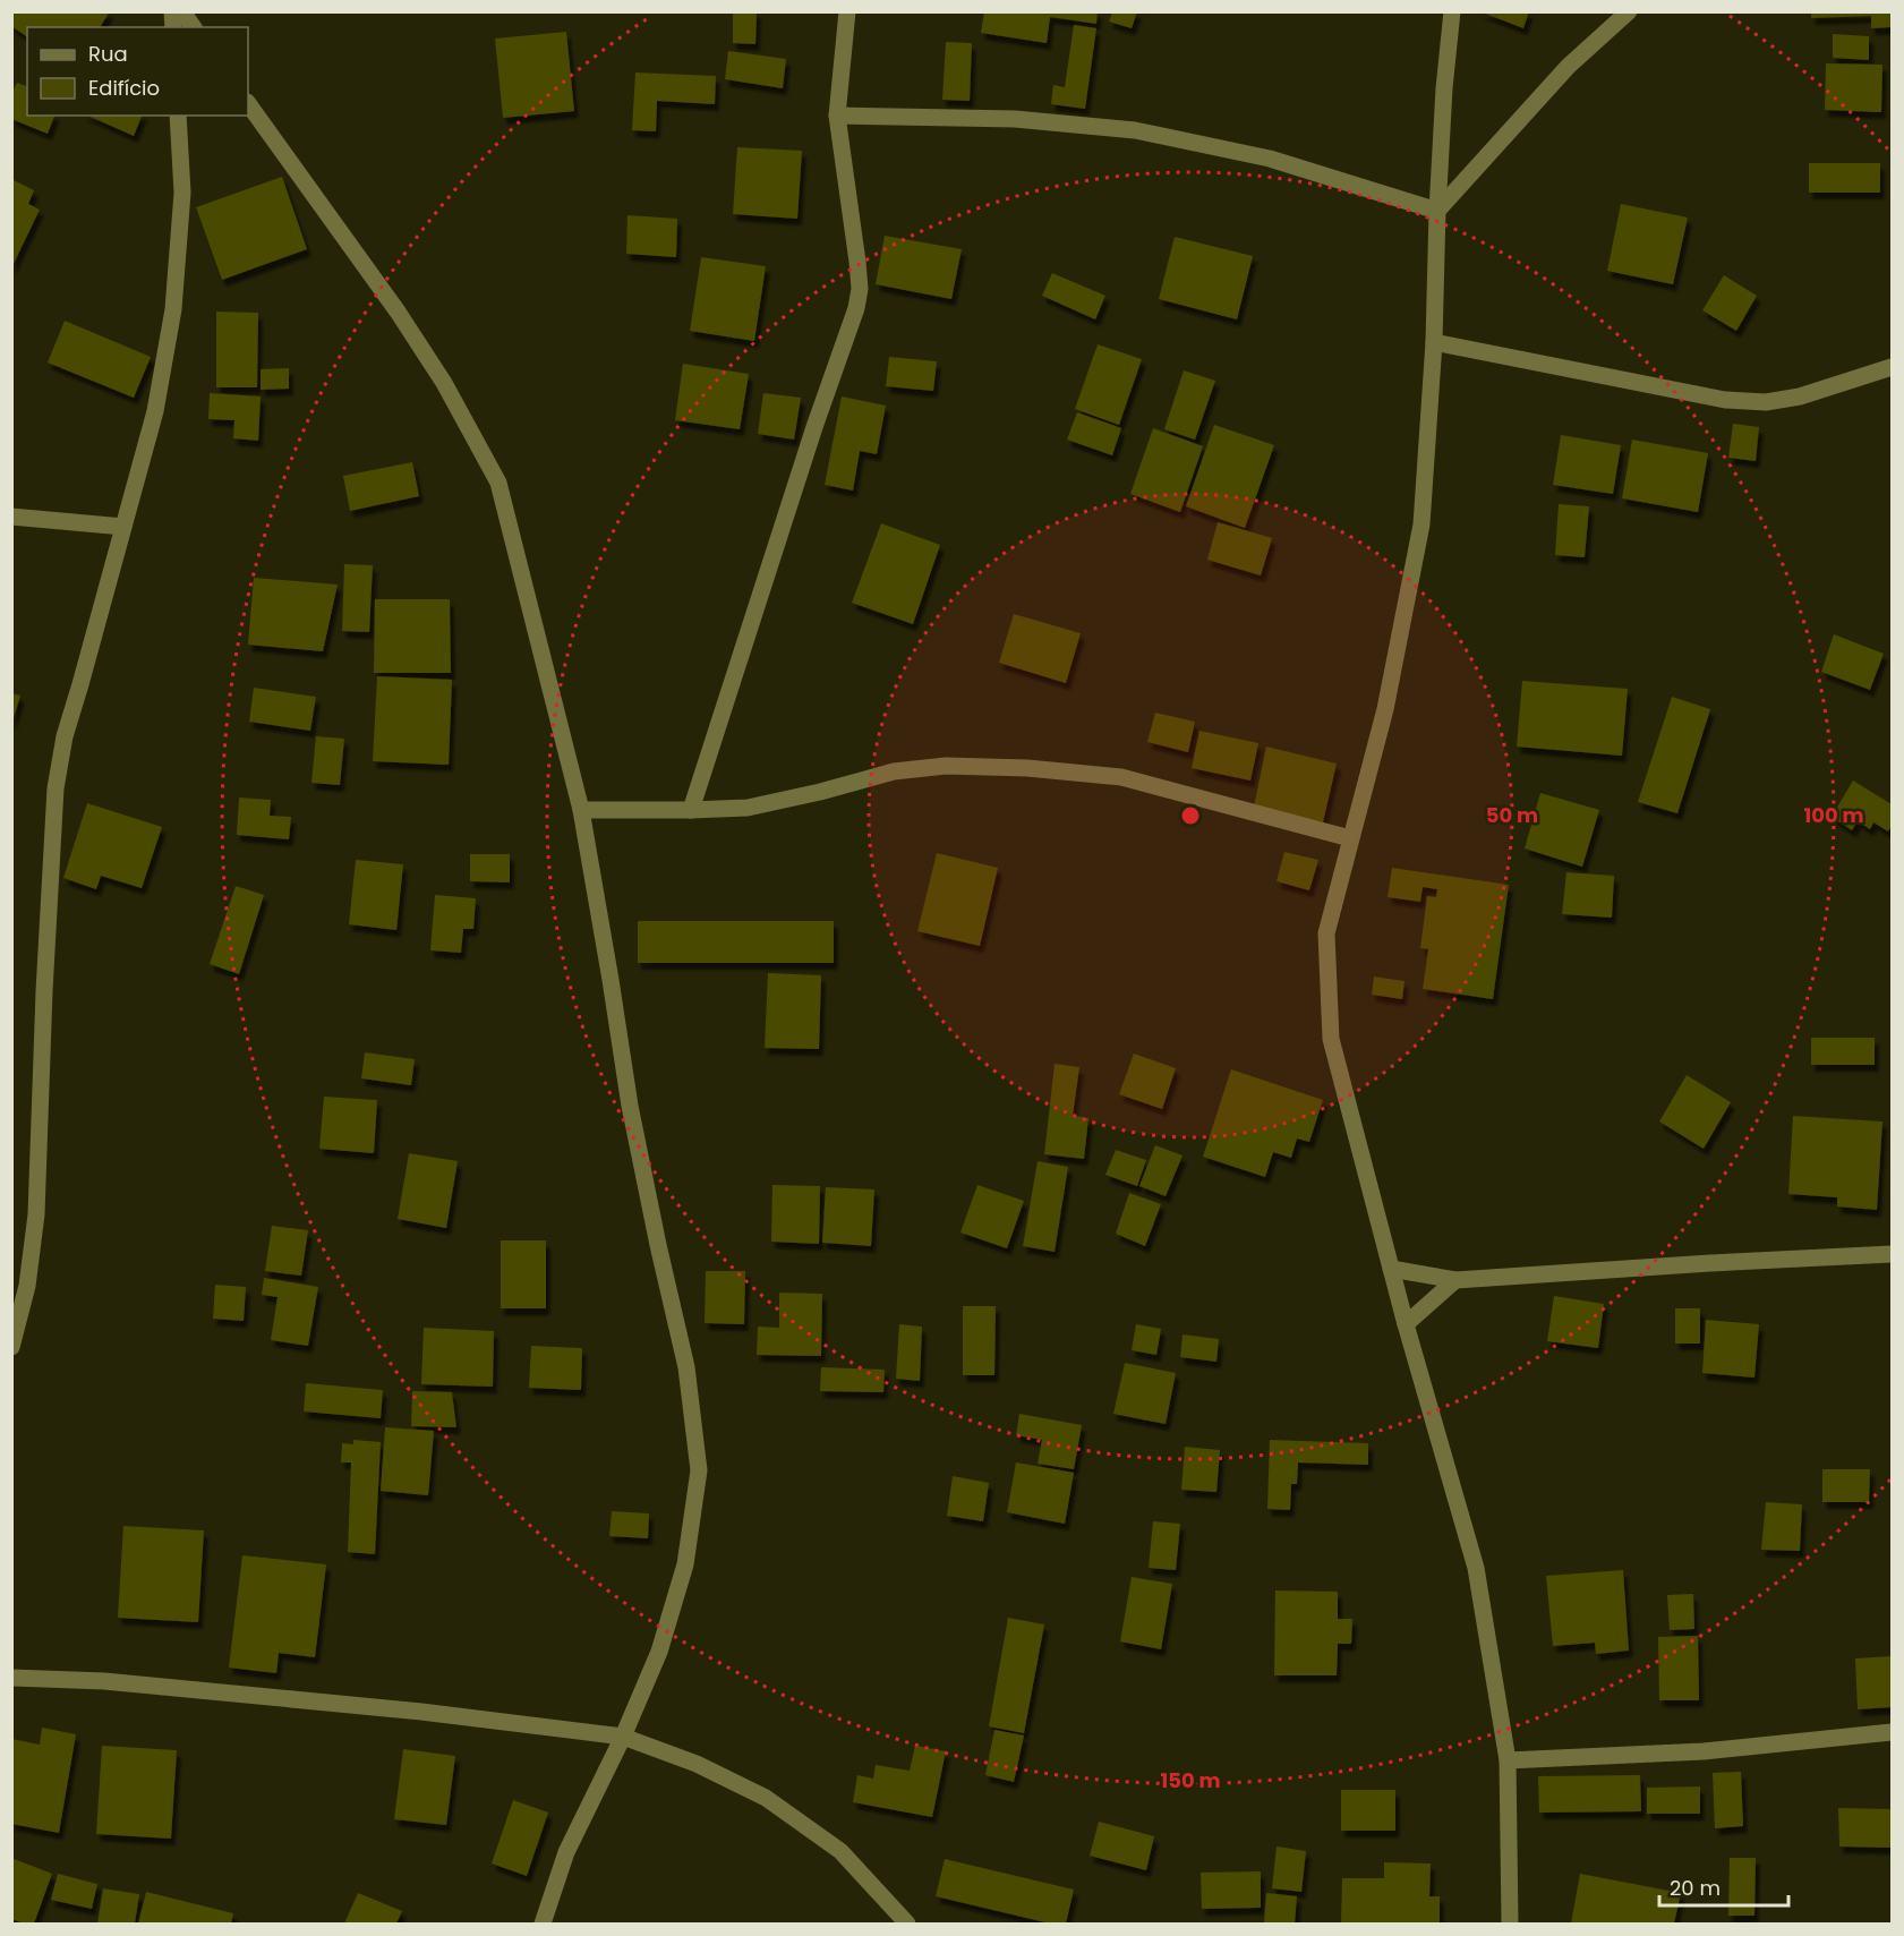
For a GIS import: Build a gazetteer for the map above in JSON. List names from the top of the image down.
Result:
{
  "legend": ["Rua", "Edifício"],
  "scale_bar": "20 m",
  "rings": ["50 m", "100 m", "150 m"]
}
